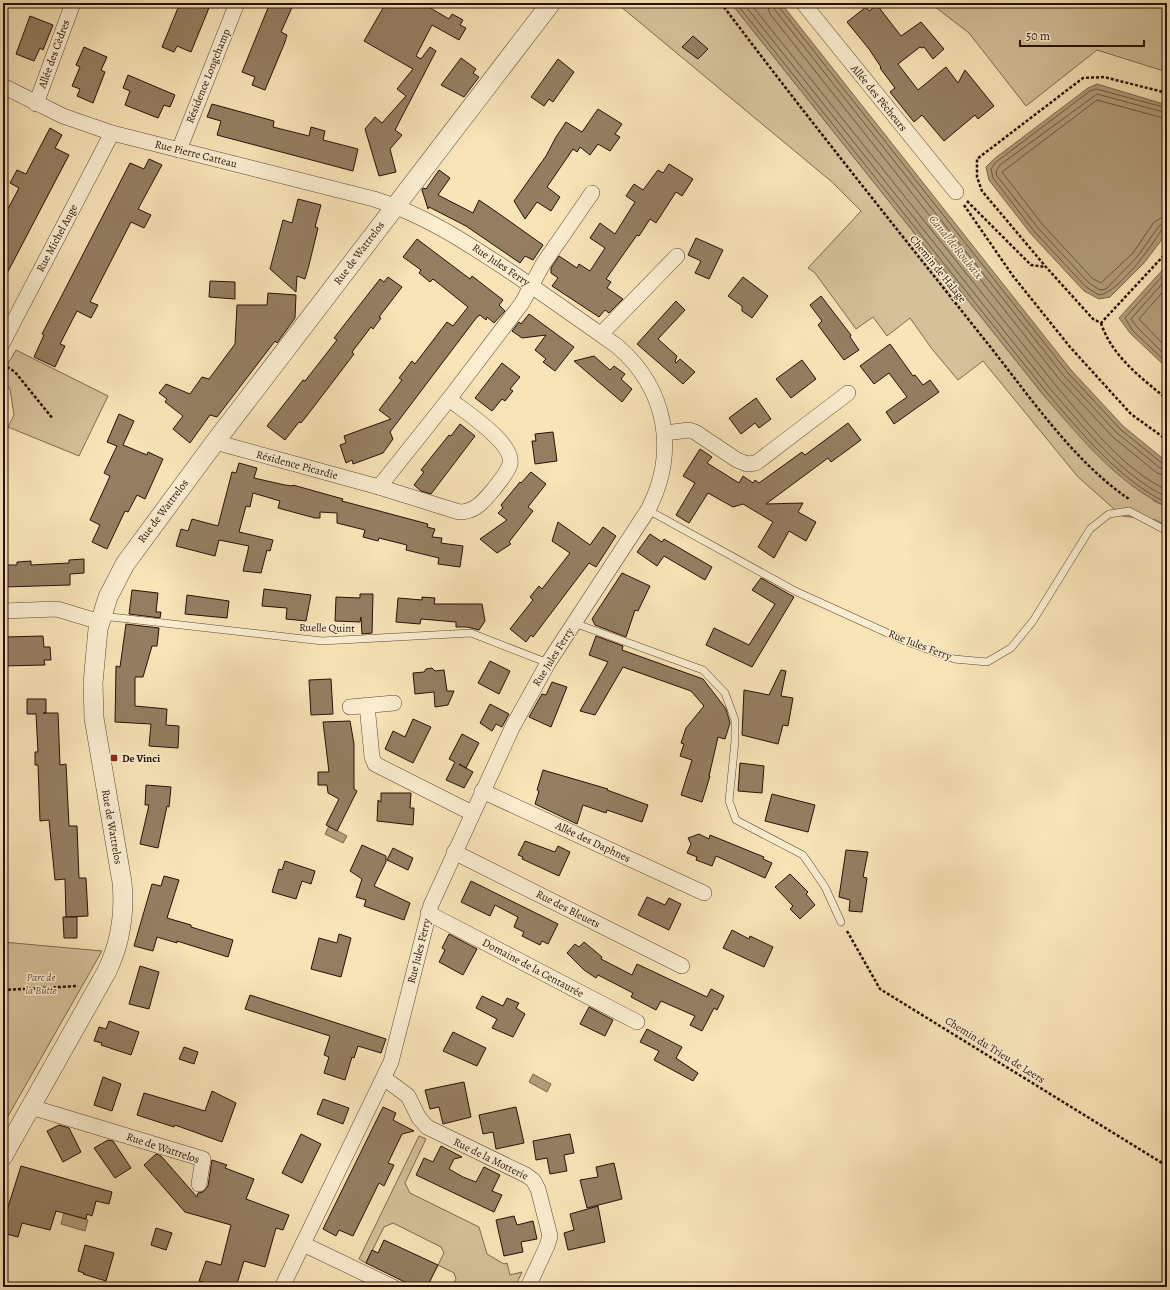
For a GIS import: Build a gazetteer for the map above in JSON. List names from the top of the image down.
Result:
{
  "streets": {
    "street": [
      "Allée des Cèdres",
      "Résidence Longchamp",
      "Allée des Pêcheurs",
      "Rue Pierre Catteau",
      "Rue Michel Ange",
      "Rue de Wattrelos",
      "Rue Jules Ferry",
      "Résidence Picardie",
      "Allée des Daphnes",
      "Rue des Bleuets",
      "Domaine de la Centaurée",
      "Rue de la Motterie"
    ],
    "lane": ["Ruelle Quint"],
    "path": ["Chemin de Halage", "Chemin du Trieu de Leers"]
  },
  "crossings": [
    ["Allée des Cèdres", "Rue Pierre Catteau"],
    ["Résidence Longchamp", "Rue Pierre Catteau"],
    ["Rue Pierre Catteau", "Rue Michel Ange"],
    ["Rue Pierre Catteau", "Rue de Wattrelos"],
    ["Rue Pierre Catteau", "Rue Jules Ferry"],
    ["Rue de Wattrelos", "Rue Jules Ferry"],
    ["Rue de Wattrelos", "Résidence Picardie"],
    ["Rue de Wattrelos", "Ruelle Quint"],
    ["Rue Jules Ferry", "Ruelle Quint"],
    ["Rue Jules Ferry", "Allée des Daphnes"],
    ["Rue Jules Ferry", "Rue des Bleuets"],
    ["Rue Jules Ferry", "Domaine de la Centaurée"],
    ["Rue Jules Ferry", "Chemin du Trieu de Leers"],
    ["Rue Jules Ferry", "Rue de la Motterie"]
  ],
  "water": ["Canal de Roubaix"],
  "parks": ["Parc de la Butte"],
  "places": {
    "transit": ["De Vinci"]
  },
  "scale_bar": "50 m"
}
